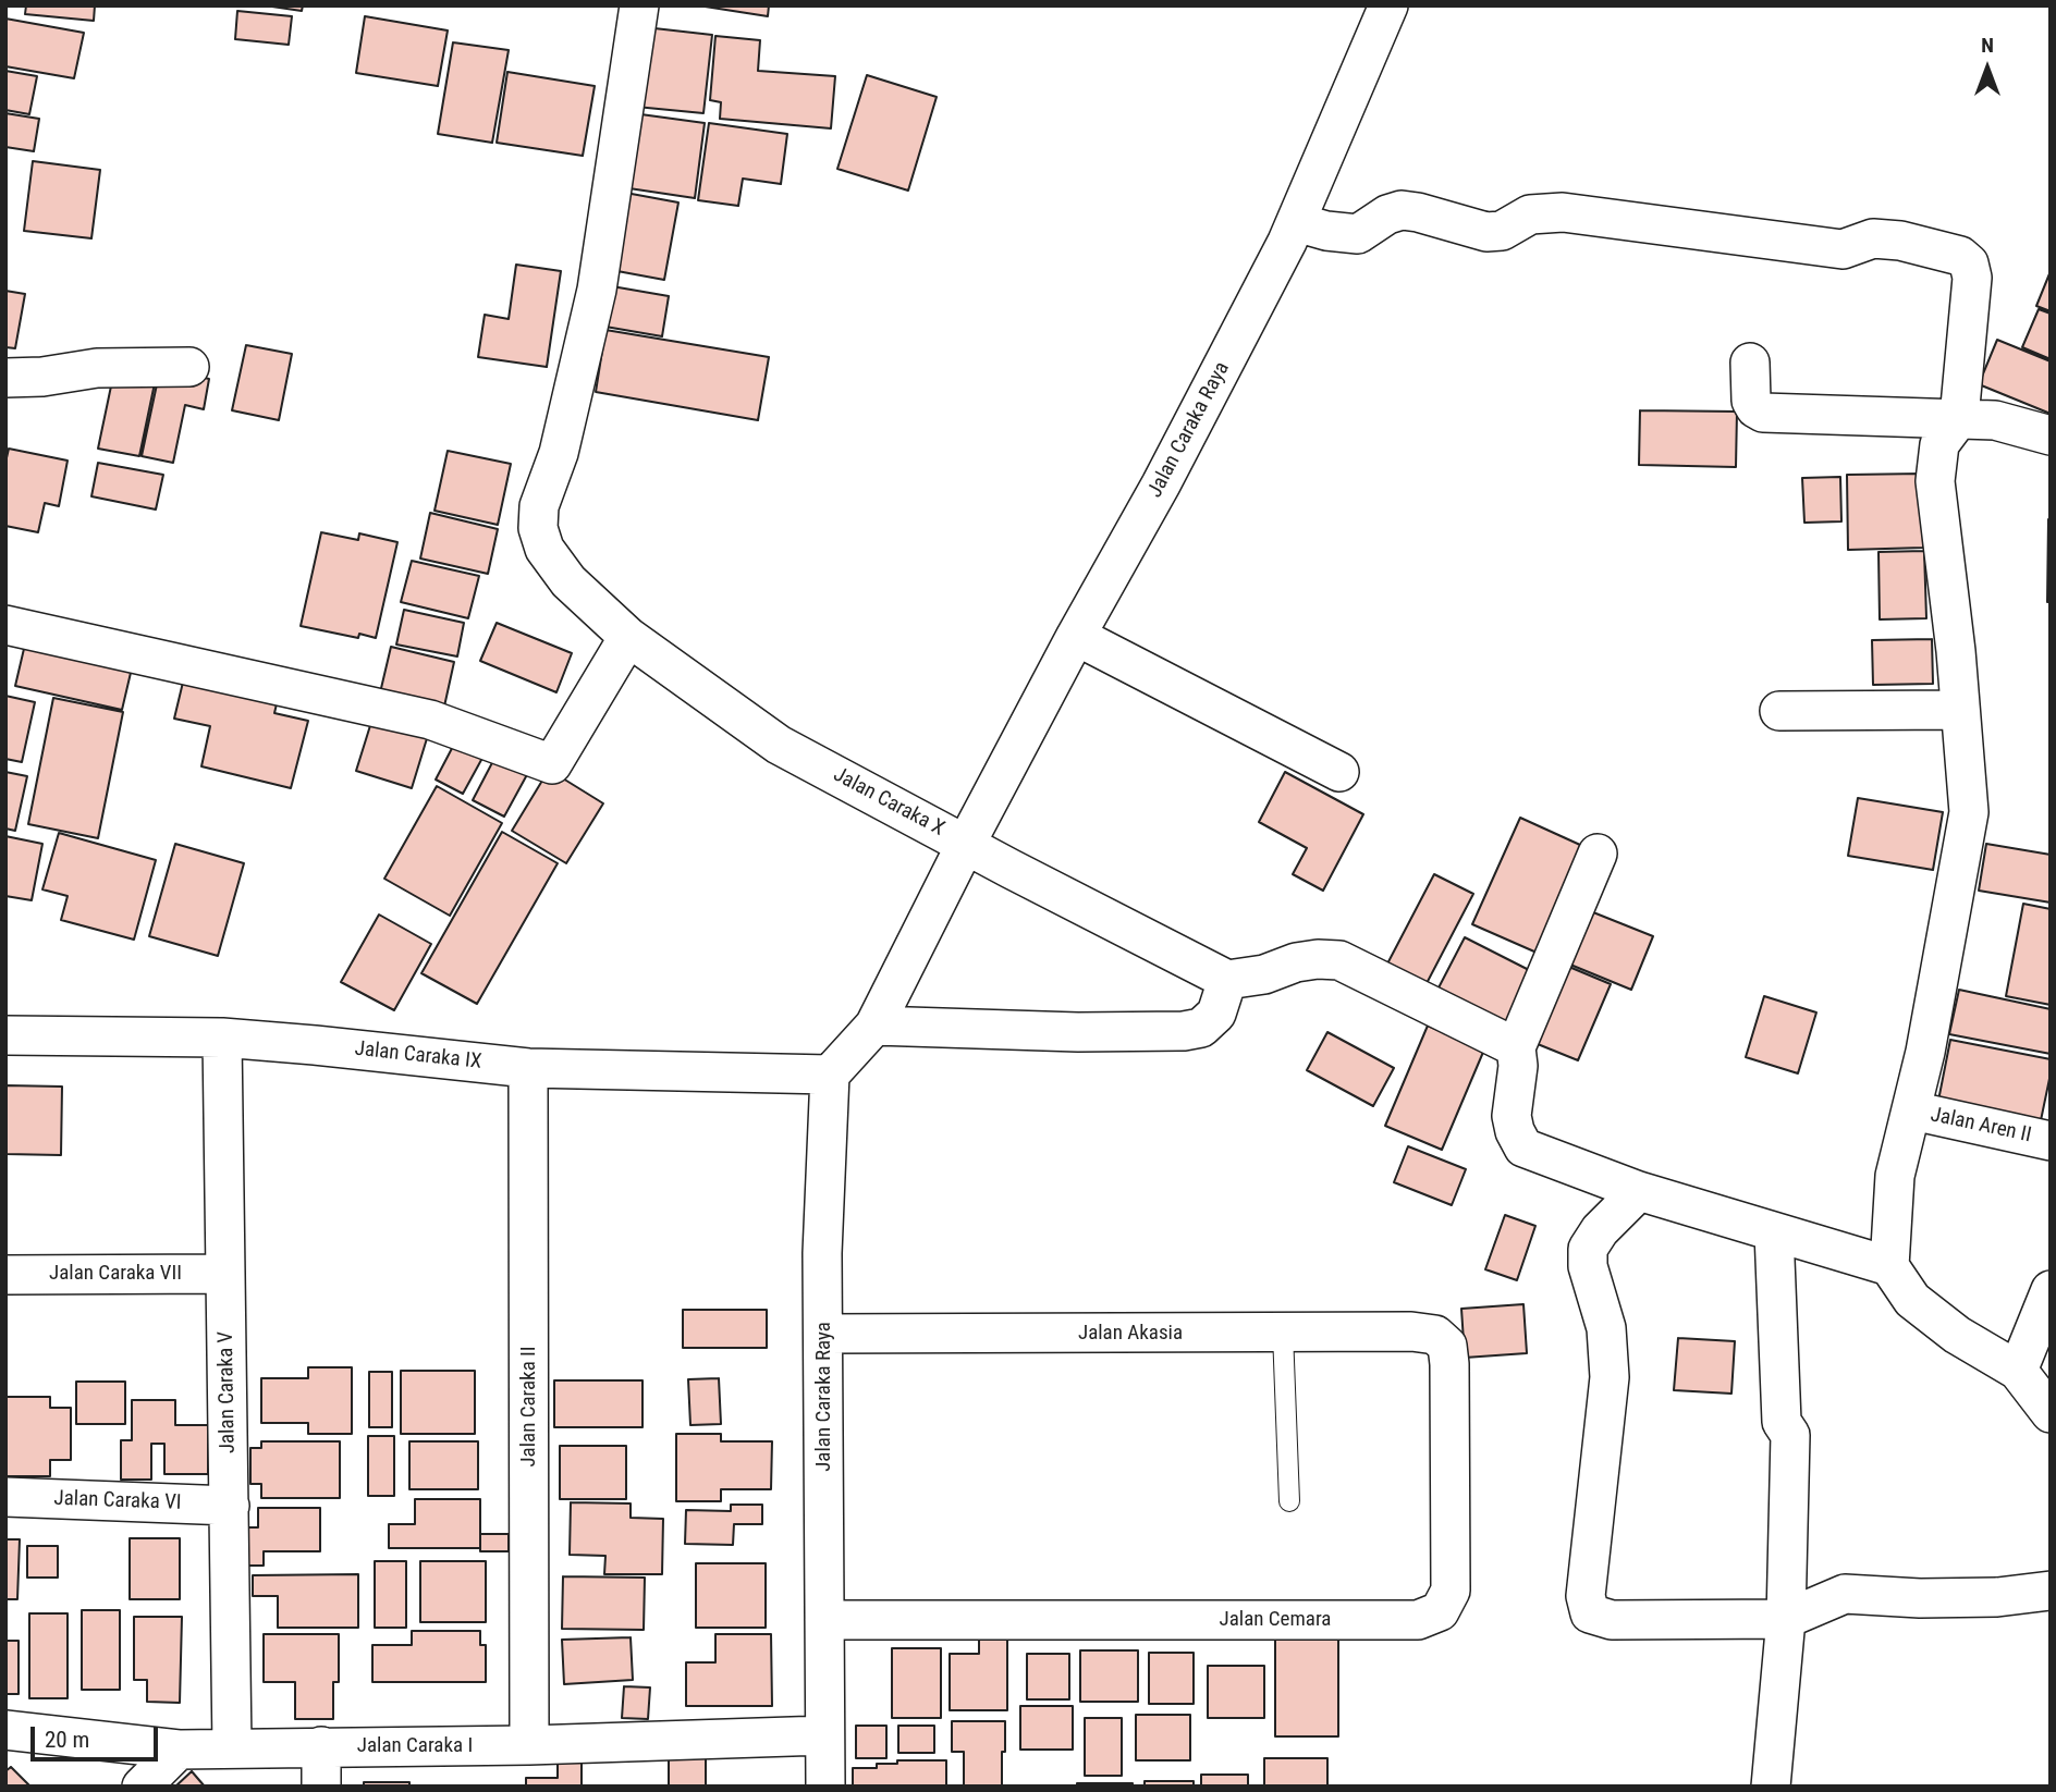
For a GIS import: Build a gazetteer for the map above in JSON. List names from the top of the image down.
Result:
{
  "streets": {
    "street": [
      "Jalan Caraka Raya",
      "Jalan Caraka X",
      "Jalan Caraka IX",
      "Jalan Aren II",
      "Jalan Caraka VII",
      "Jalan Akasia",
      "Jalan Caraka V",
      "Jalan Caraka II",
      "Jalan Caraka VI",
      "Jalan Cemara",
      "Jalan Caraka I"
    ]
  },
  "crossings": [
    ["Jalan Caraka Raya", "Jalan Caraka X"],
    ["Jalan Caraka Raya", "Jalan Caraka IX"],
    ["Jalan Caraka Raya", "Jalan Akasia"],
    ["Jalan Caraka Raya", "Jalan Cemara"],
    ["Jalan Caraka Raya", "Jalan Caraka I"],
    ["Jalan Caraka IX", "Jalan Caraka V"],
    ["Jalan Caraka IX", "Jalan Caraka II"],
    ["Jalan Caraka VII", "Jalan Caraka V"],
    ["Jalan Akasia", "Jalan Cemara"],
    ["Jalan Caraka V", "Jalan Caraka VI"],
    ["Jalan Caraka V", "Jalan Caraka I"],
    ["Jalan Caraka II", "Jalan Caraka I"]
  ],
  "scale_bar": "20 m",
  "north": "top"
}
